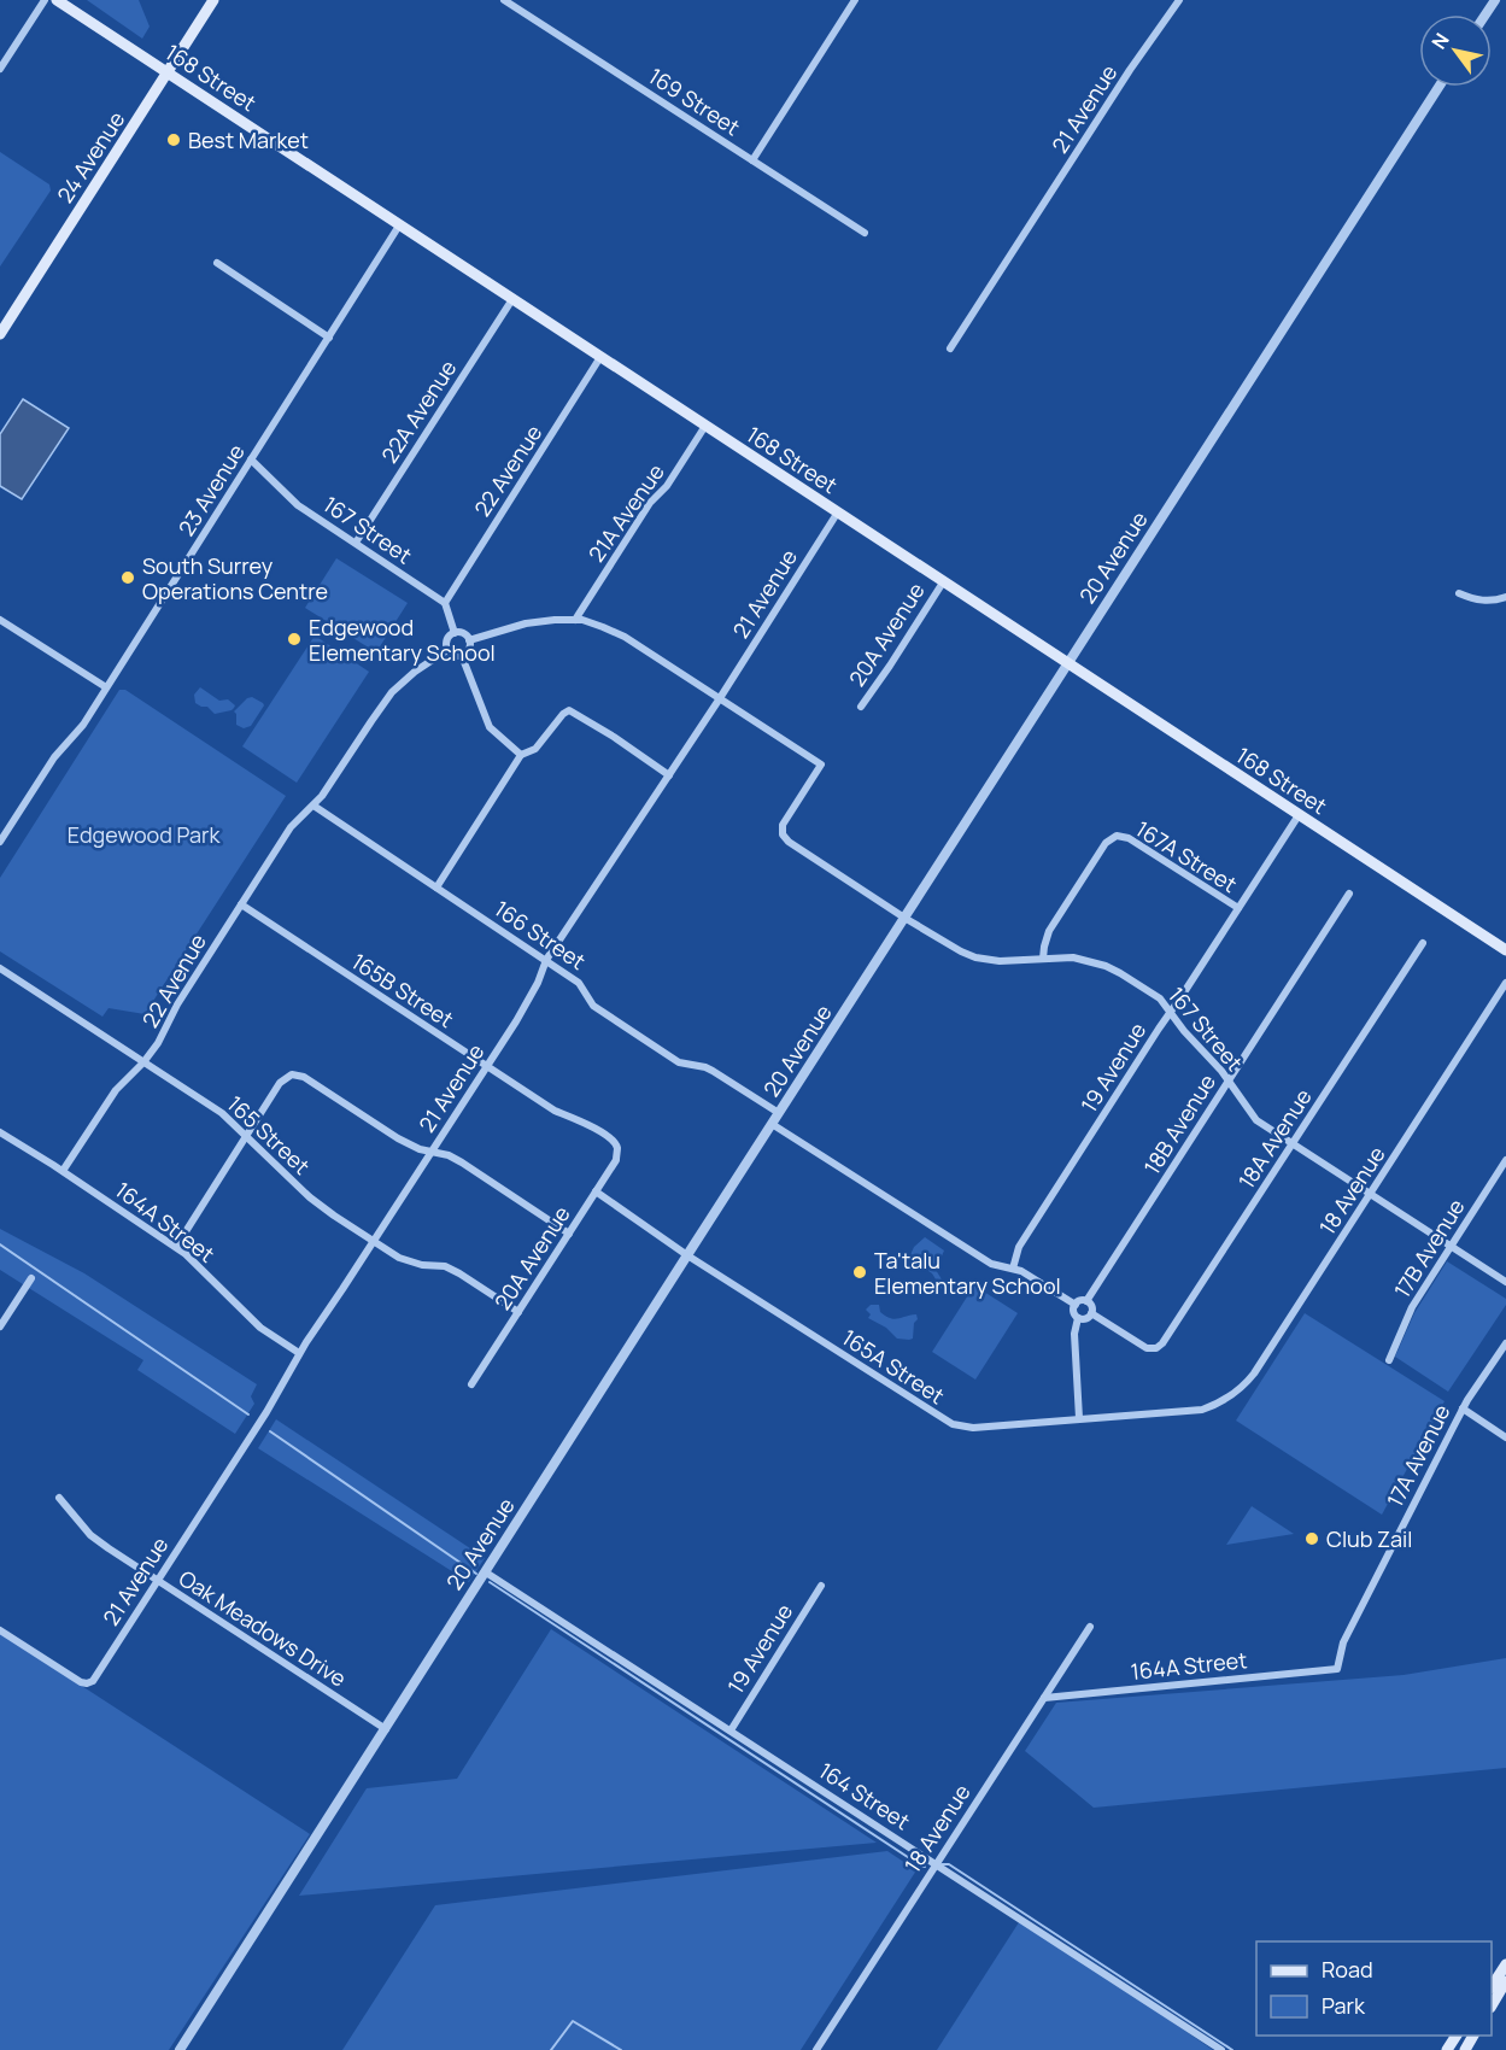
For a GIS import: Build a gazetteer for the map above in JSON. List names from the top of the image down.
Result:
{
  "streets": {
    "main road": ["168 Street", "24 Avenue"],
    "street": [
      "169 Street",
      "21 Avenue",
      "22A Avenue",
      "22 Avenue",
      "23 Avenue",
      "21A Avenue",
      "167 Street",
      "20 Avenue",
      "20A Avenue",
      "167A Street",
      "166 Street",
      "165B Street",
      "19 Avenue",
      "18B Avenue",
      "165 Street",
      "18A Avenue",
      "18 Avenue",
      "164A Street",
      "17B Avenue",
      "165A Street",
      "17A Avenue",
      "Oak Meadows Drive",
      "164 Street"
    ]
  },
  "crossings": [
    ["168 Street", "21 Avenue"],
    ["168 Street", "24 Avenue"],
    ["168 Street", "22A Avenue"],
    ["168 Street", "22 Avenue"],
    ["168 Street", "23 Avenue"],
    ["168 Street", "21A Avenue"],
    ["168 Street", "20 Avenue"],
    ["168 Street", "20A Avenue"],
    ["168 Street", "19 Avenue"],
    ["21 Avenue", "167 Street"],
    ["21 Avenue", "166 Street"],
    ["21 Avenue", "165B Street"],
    ["21 Avenue", "165 Street"],
    ["21 Avenue", "164A Street"],
    ["21 Avenue", "Oak Meadows Drive"],
    ["22A Avenue", "167 Street"],
    ["22 Avenue", "167 Street"],
    ["22 Avenue", "166 Street"],
    ["22 Avenue", "165B Street"],
    ["22 Avenue", "165 Street"],
    ["22 Avenue", "164A Street"],
    ["23 Avenue", "167 Street"],
    ["167 Street", "20 Avenue"],
    ["167 Street", "167A Street"],
    ["167 Street", "19 Avenue"],
    ["167 Street", "18B Avenue"],
    ["167 Street", "18A Avenue"],
    ["167 Street", "18 Avenue"],
    ["167 Street", "17B Avenue"],
    ["20 Avenue", "166 Street"],
    ["20 Avenue", "165A Street"],
    ["20 Avenue", "Oak Meadows Drive"],
    ["20 Avenue", "164 Street"],
    ["20A Avenue", "165B Street"],
    ["20A Avenue", "165 Street"],
    ["20A Avenue", "165A Street"],
    ["167A Street", "19 Avenue"],
    ["19 Avenue", "164 Street"],
    ["18B Avenue", "18A Avenue"],
    ["18 Avenue", "164A Street"],
    ["18 Avenue", "165A Street"],
    ["18 Avenue", "164 Street"],
    ["164A Street", "17A Avenue"]
  ],
  "parks": ["Edgewood Park"],
  "places": [
    "Best Market",
    "South Surrey Operations Centre",
    "Edgewood Elementary School",
    "Ta'talu Elementary School",
    "Club Zail"
  ],
  "legend": ["Road", "Park"],
  "north": "top left"
}
